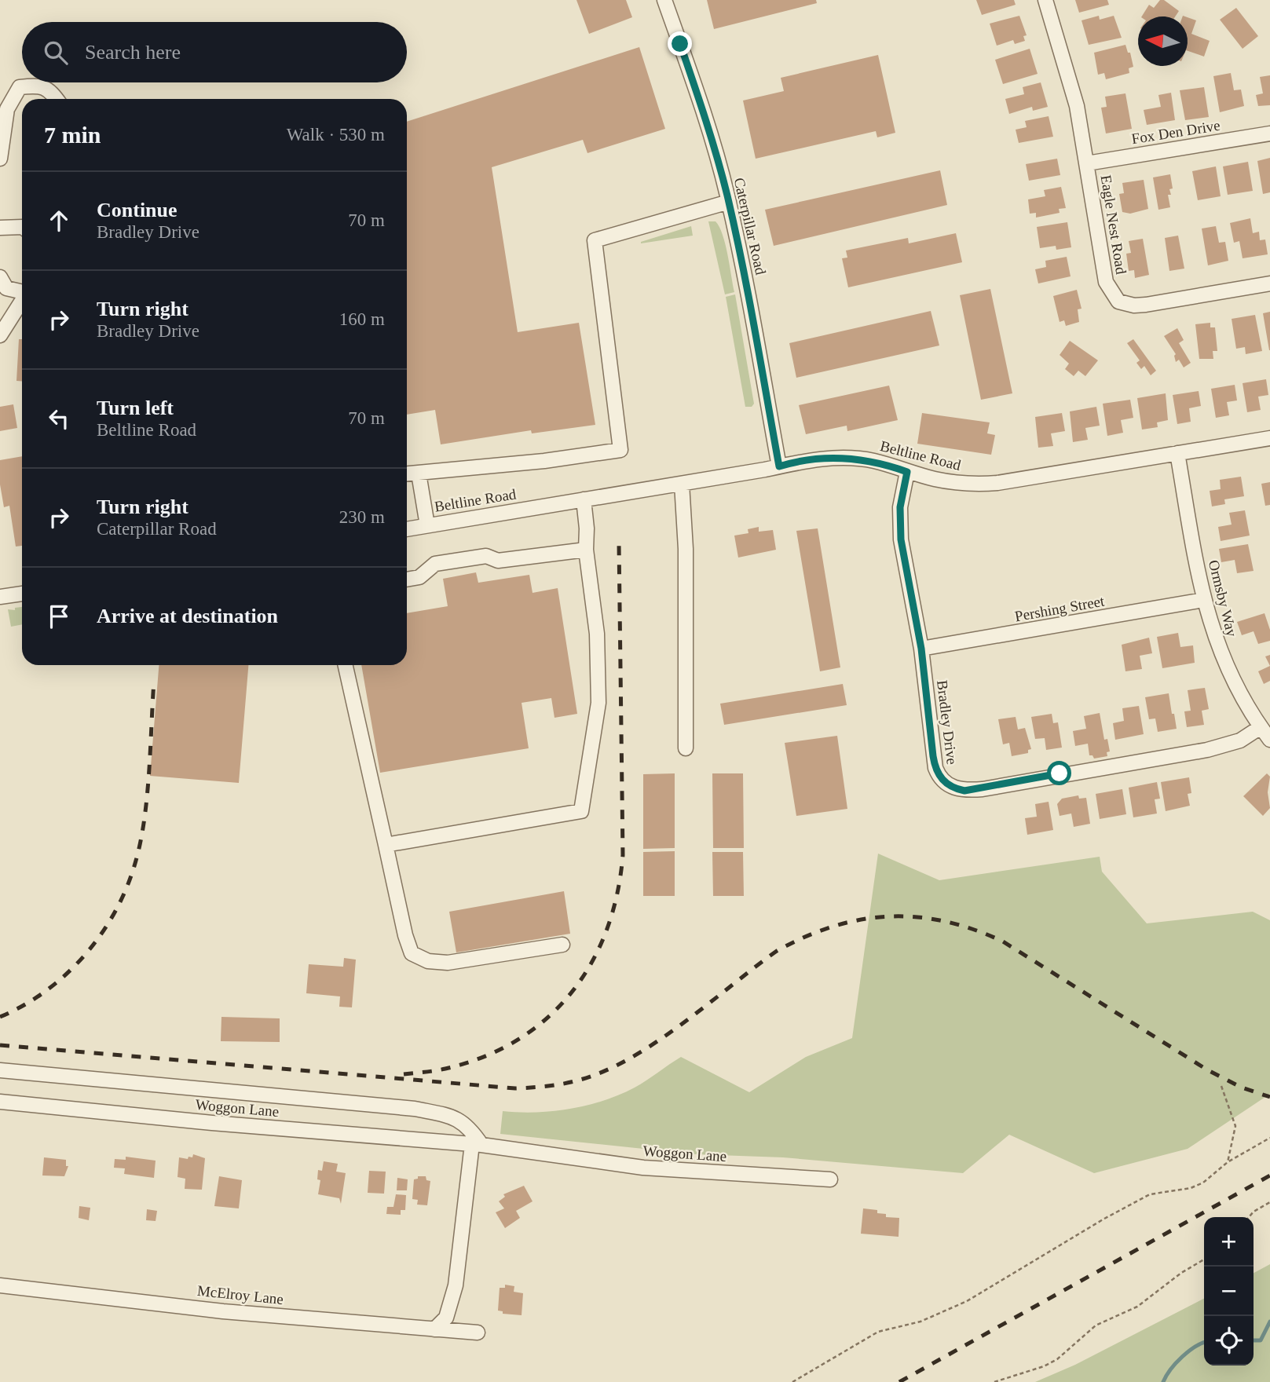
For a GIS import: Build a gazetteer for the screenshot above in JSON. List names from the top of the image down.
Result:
{
  "streets": {
    "street": [
      "Fox Den Drive",
      "Eagle Nest Road",
      "Caterpillar Road",
      "Beltline Road",
      "Ormsby Way",
      "Pershing Street",
      "Bradley Drive",
      "Woggon Lane",
      "McElroy Lane"
    ]
  },
  "crossings": [
    ["Fox Den Drive", "Eagle Nest Road"],
    ["Caterpillar Road", "Beltline Road"],
    ["Beltline Road", "Ormsby Way"],
    ["Beltline Road", "Bradley Drive"],
    ["Ormsby Way", "Pershing Street"],
    ["Ormsby Way", "Bradley Drive"],
    ["Pershing Street", "Bradley Drive"]
  ],
  "north": "left",
  "page": {
    "search": "Search here",
    "heading": ["7 min", "Walk · 530 m"],
    "list": [
      ["Continue", "Bradley Drive", "70 m"],
      ["Turn right", "Bradley Drive", "160 m"],
      ["Turn left", "Beltline Road", "70 m"],
      ["Turn right", "Caterpillar Road", "230 m"],
      "Arrive at destination"
    ],
    "map_buttons": ["+", "−"]
  }
}
